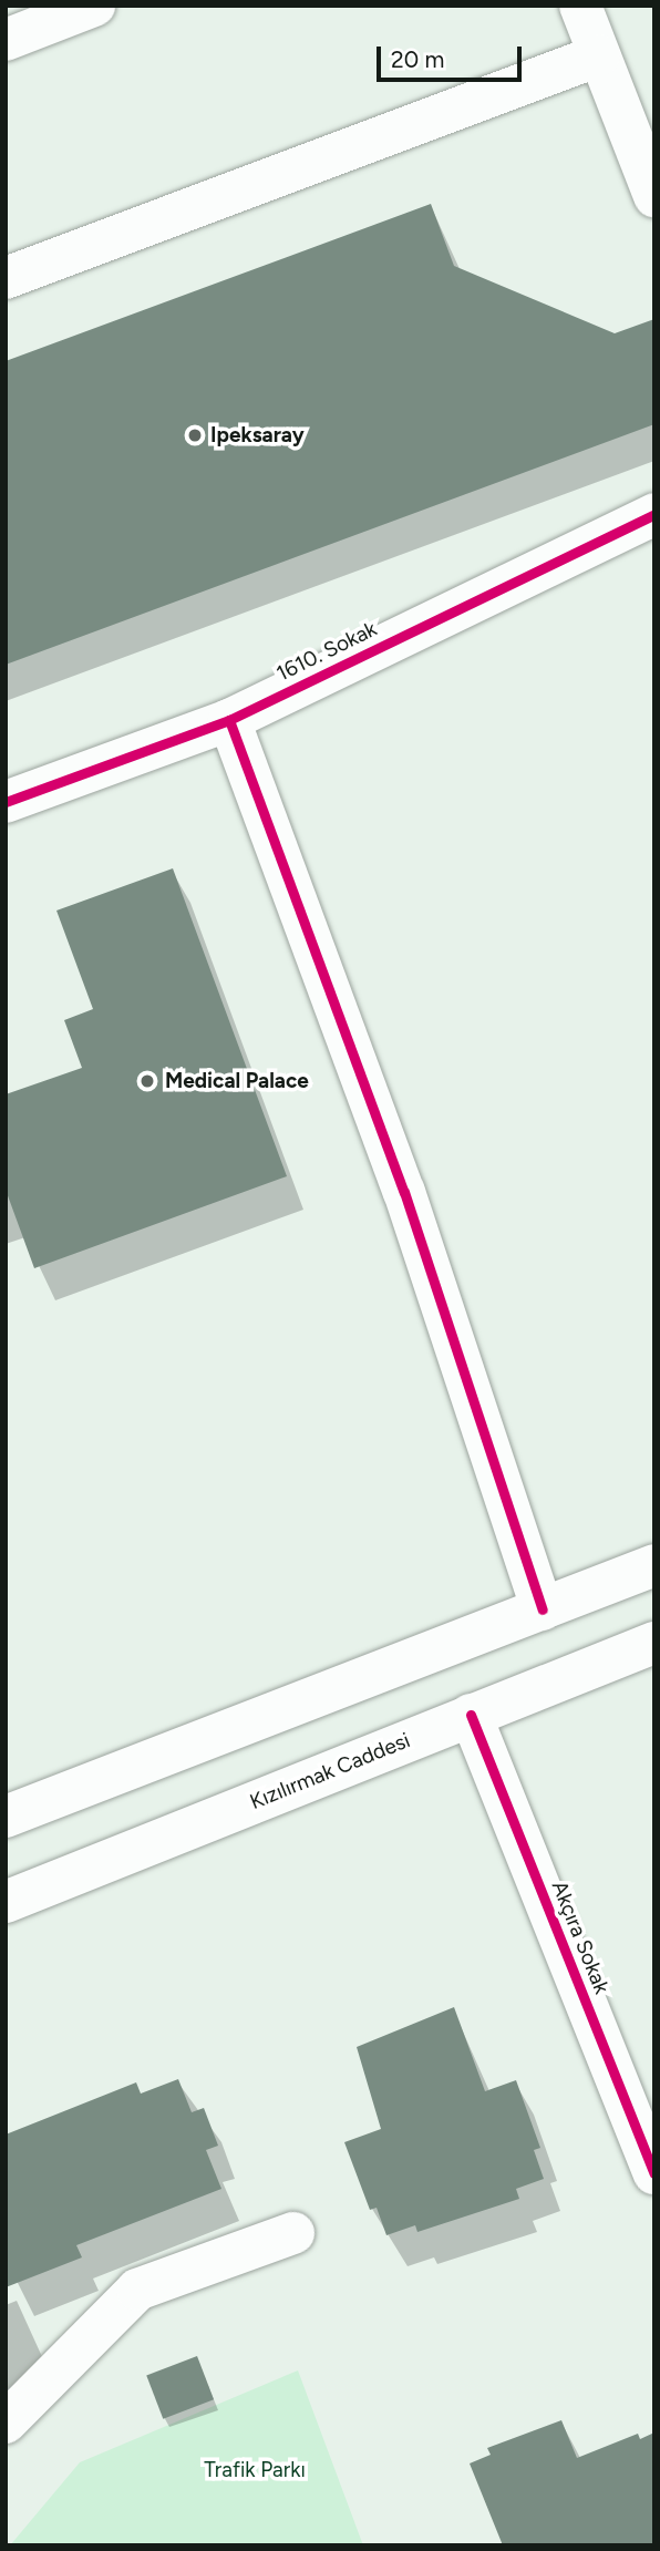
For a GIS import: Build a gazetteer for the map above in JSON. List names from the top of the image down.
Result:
{
  "streets": {
    "main road": ["1610. Sokak", "Kızılırmak Caddesi", "Akçıra Sokak"]
  },
  "crossings": [
    ["Kızılırmak Caddesi", "Akçıra Sokak"]
  ],
  "parks": ["Trafik Parkı"],
  "places": ["Ipeksaray", "Medical Palace"],
  "scale_bar": "20 m"
}
